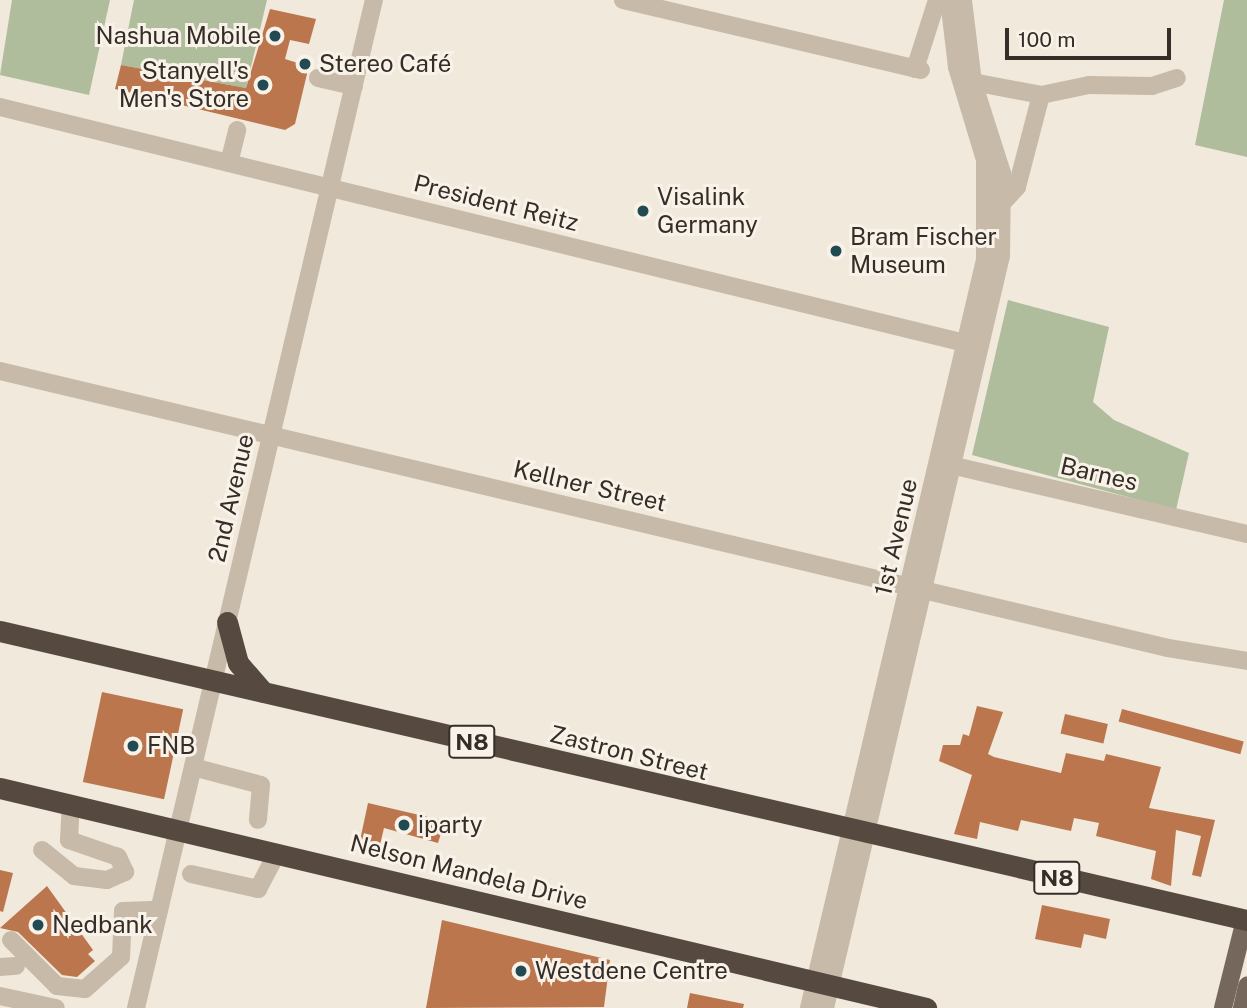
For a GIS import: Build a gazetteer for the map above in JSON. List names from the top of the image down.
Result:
{
  "streets": {
    "highway": ["N8", "Zastron Street", "Nelson Mandela Drive"],
    "street": [
      "President Reitz",
      "Barnes",
      "Kellner Street",
      "2nd Avenue",
      "1st Avenue"
    ]
  },
  "crossings": [
    ["President Reitz", "2nd Avenue"],
    ["President Reitz", "1st Avenue"],
    ["Barnes", "1st Avenue"],
    ["Kellner Street", "2nd Avenue"],
    ["Kellner Street", "1st Avenue"],
    ["2nd Avenue", "Zastron Street"],
    ["2nd Avenue", "Nelson Mandela Drive"],
    ["1st Avenue", "Zastron Street"],
    ["1st Avenue", "Nelson Mandela Drive"]
  ],
  "places": [
    "Nashua Mobile",
    "Stereo Café",
    "Stanyell's Men's Store",
    "Visalink Germany",
    "Bram Fischer Museum",
    "FNB",
    "iparty",
    "Nedbank",
    "Westdene Centre"
  ],
  "scale_bar": "100 m"
}
